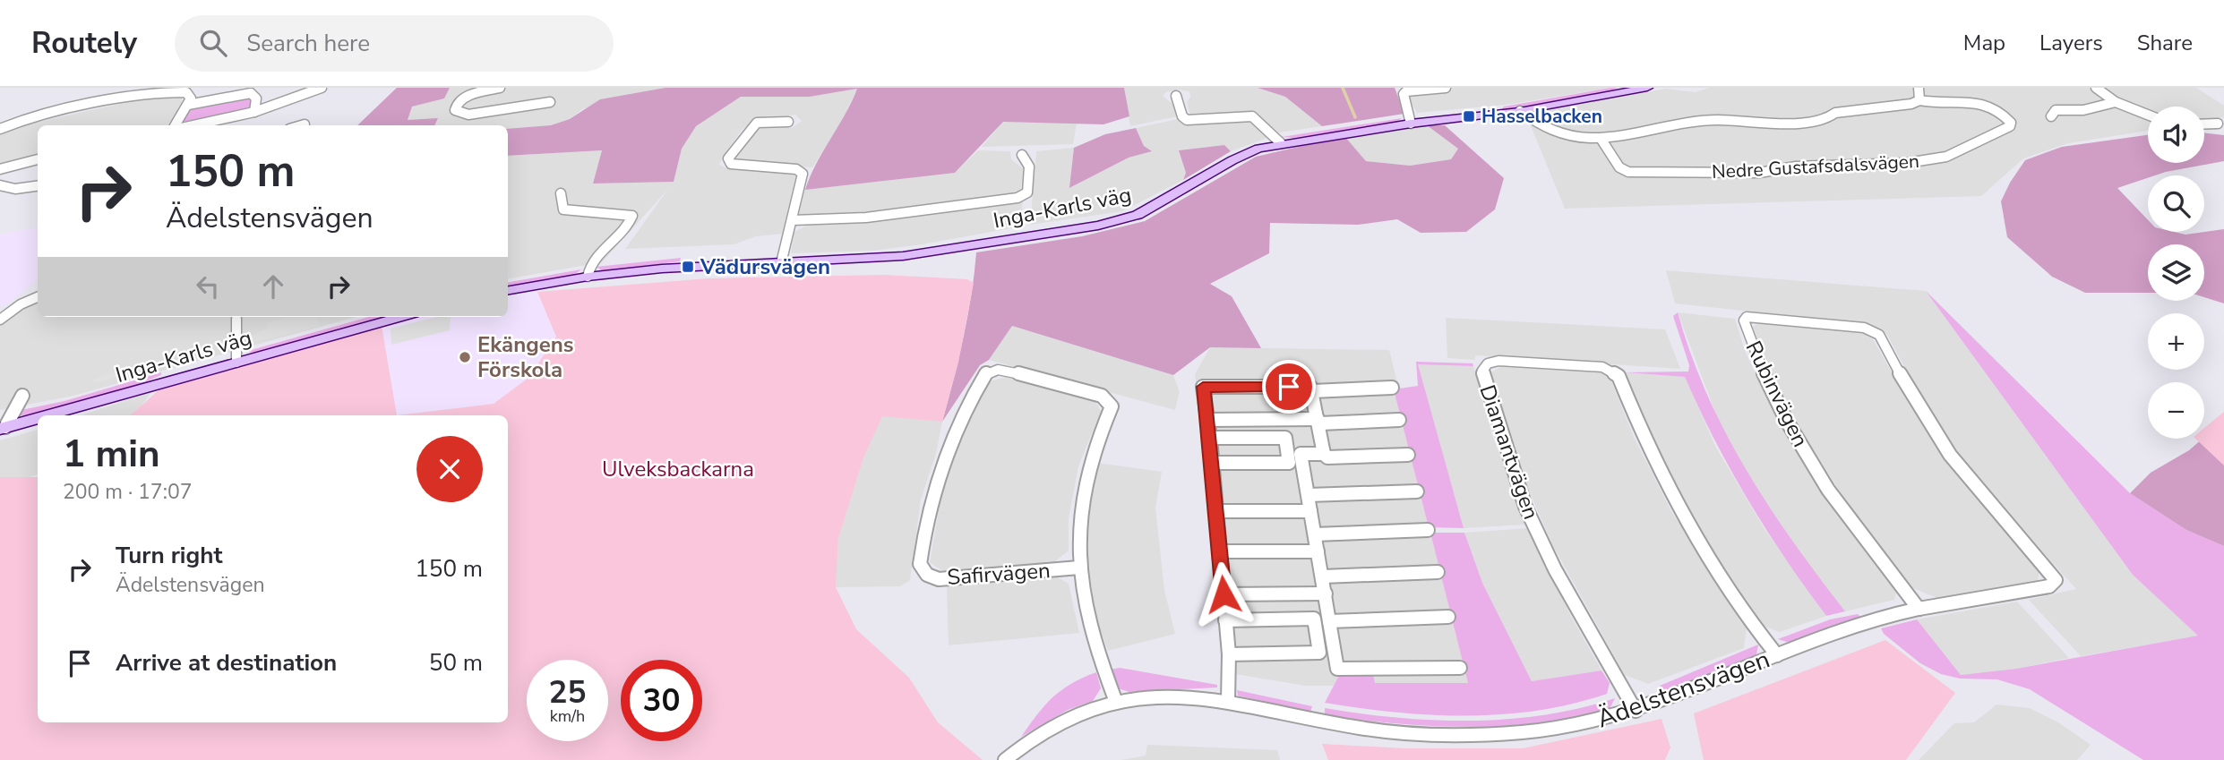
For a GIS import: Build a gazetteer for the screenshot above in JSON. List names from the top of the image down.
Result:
{
  "streets": {
    "street": [
      "Nedre Gustafsdalsvägen",
      "Inga-Karls väg",
      "Rubinvägen",
      "Diamantvägen",
      "Safirvägen",
      "Ädelstensvägen"
    ]
  },
  "crossings": [
    ["Rubinvägen", "Ädelstensvägen"],
    ["Diamantvägen", "Ädelstensvägen"]
  ],
  "parks": ["Ulveksbackarna"],
  "places": {
    "transit": ["Hasselbacken", "Vädursvägen"],
    "other": ["Ekängens Förskola"]
  },
  "page": {
    "header": "Routely",
    "search": "Search here",
    "nav": ["Map", "Layers", "Share"],
    "map_buttons": ["+", "−"],
    "turn": ["150 m", "Ädelstensvägen"],
    "heading": ["1 min", "200 m · 17:07"],
    "list": [
      {
        "name": "Turn right",
        "note": "Ädelstensvägen",
        "value": "150 m"
      },
      {
        "name": "Arrive at destination",
        "value": "50 m"
      }
    ],
    "speed": "25 km/h",
    "limit": "30"
  }
}
